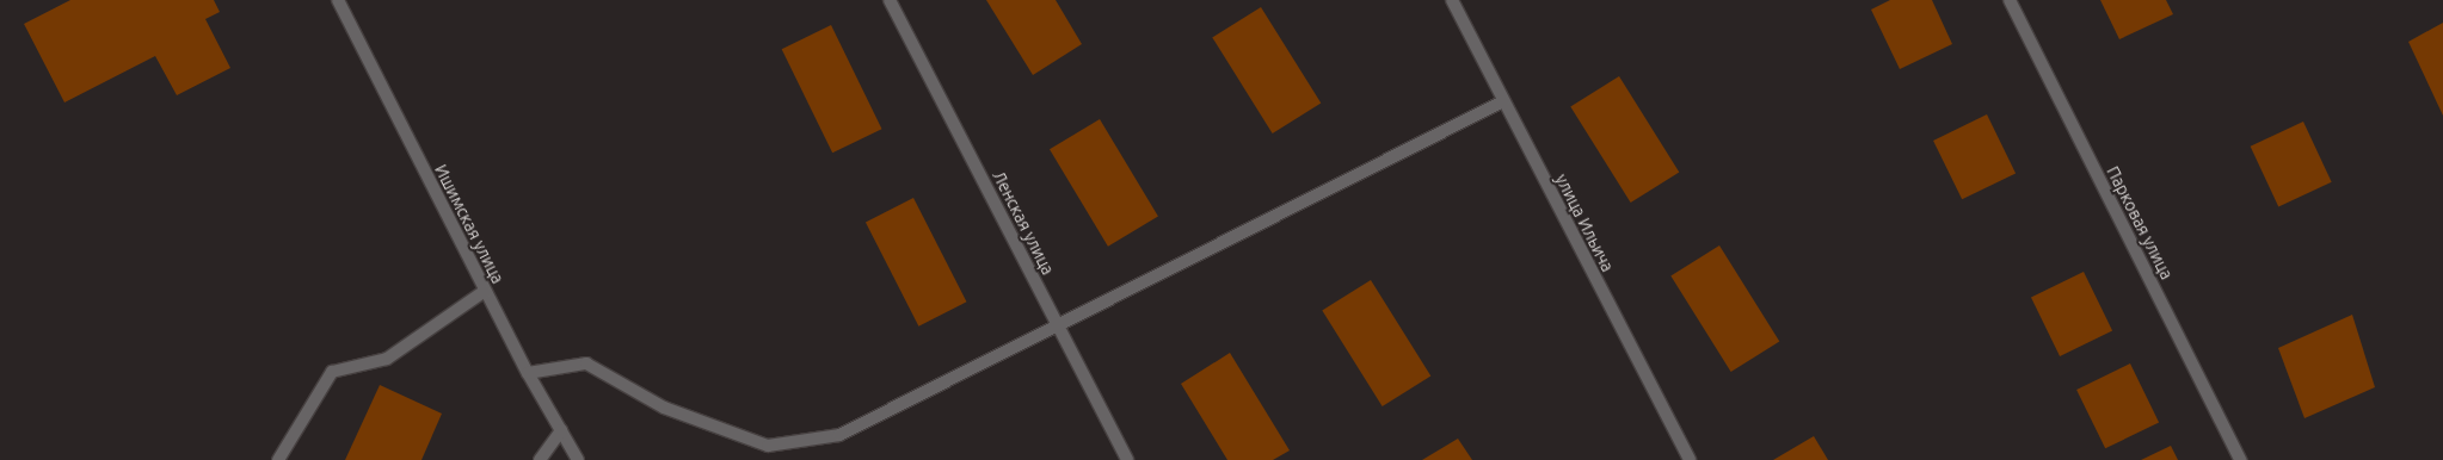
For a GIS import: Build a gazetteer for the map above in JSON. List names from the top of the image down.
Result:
{
  "streets": {
    "street": [
      "Ленская улица",
      "улица Ильича",
      "Парковая улица",
      "Ишимская улица"
    ]
  }
}
